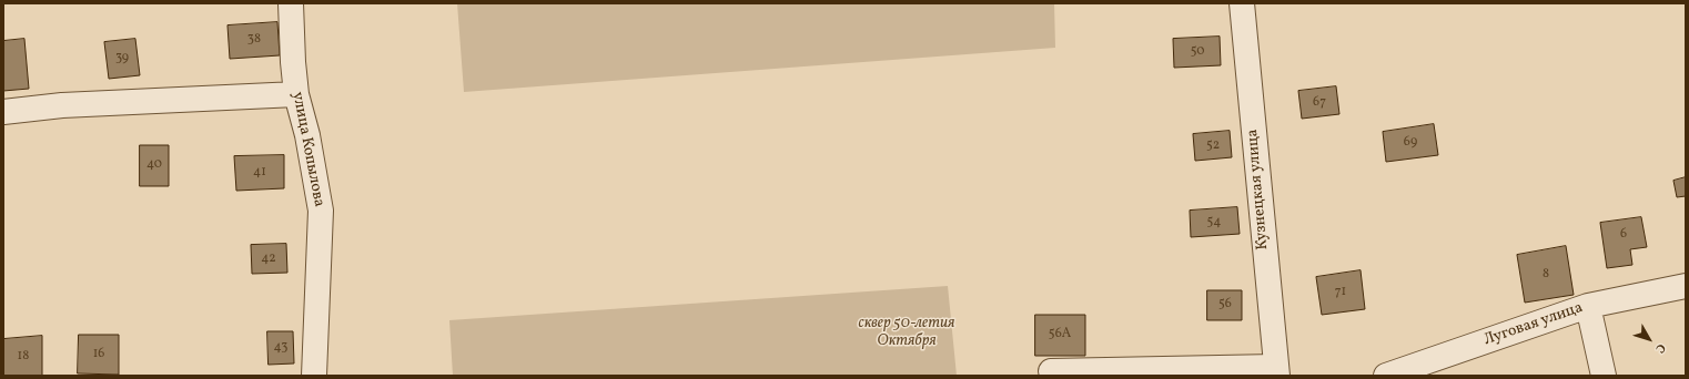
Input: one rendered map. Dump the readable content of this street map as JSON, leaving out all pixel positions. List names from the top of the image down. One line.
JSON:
{"streets":{"street":["улица Копылова","Кузнецкая улица","Луговая улица"]},"parks":["сквер 50-летия Октября"],"house_numbers":["38","50","39","67","69","52","40","41","54","6","42","8","71","56","56А","43","16","18"],"north":"bottom right"}
